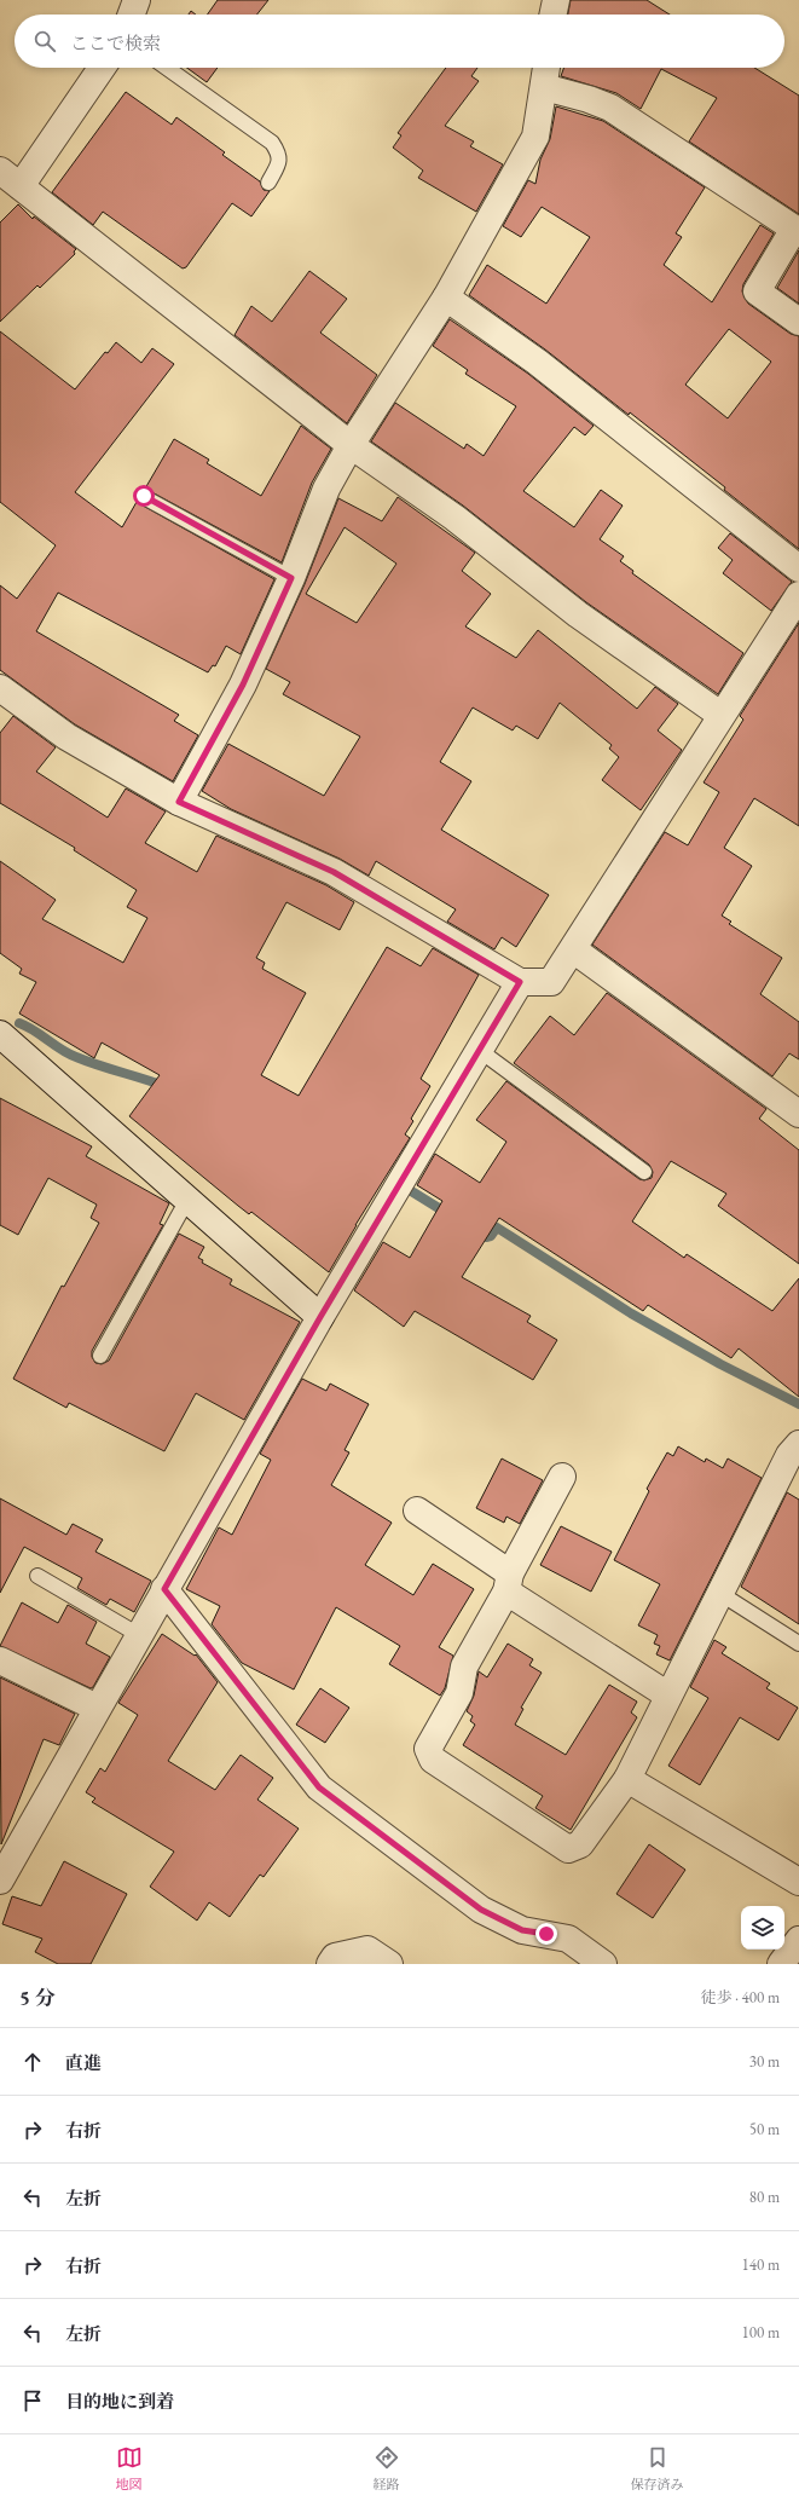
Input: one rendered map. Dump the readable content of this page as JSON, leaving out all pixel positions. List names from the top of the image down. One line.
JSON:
{"page":{"search":"ここで検索","heading":["5 分","徒歩 · 400 m"],"list":[["直進","30 m"],["右折","50 m"],["左折","80 m"],["右折","140 m"],["左折","100 m"],"目的地に到着"],"nav":["地図","経路","保存済み"]}}
